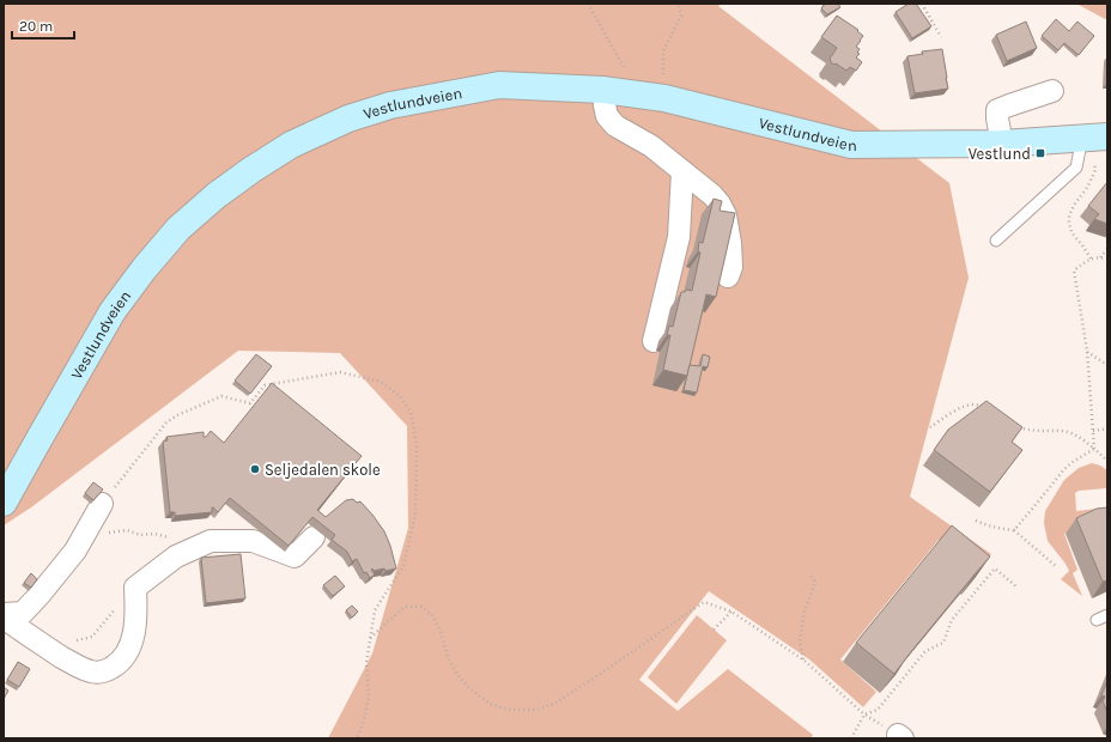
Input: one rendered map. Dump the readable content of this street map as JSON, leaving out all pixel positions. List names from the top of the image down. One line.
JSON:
{"streets":{"main road":["Vestlundveien"]},"places":{"transit":["Vestlund"],"other":["Seljedalen skole"]},"scale_bar":"20 m"}
